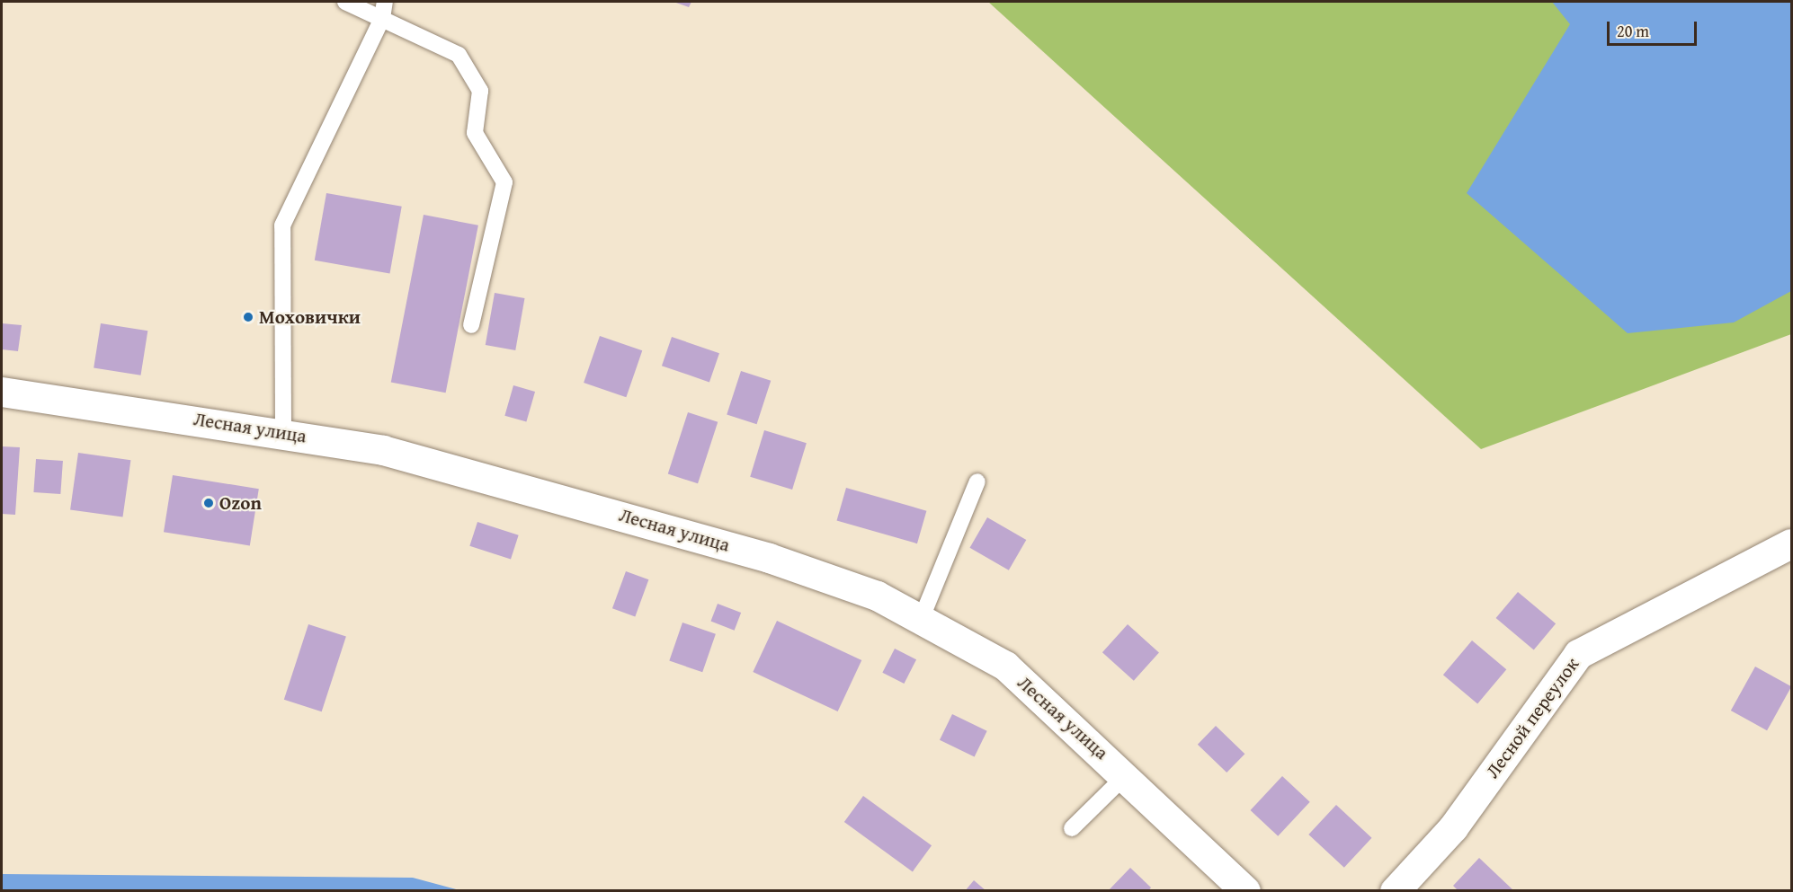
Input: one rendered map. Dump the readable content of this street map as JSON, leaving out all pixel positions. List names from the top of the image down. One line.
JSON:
{"streets":{"street":["Лесная улица","Лесной переулок"]},"places":["Моховички","Ozon"],"scale_bar":"20 m"}
